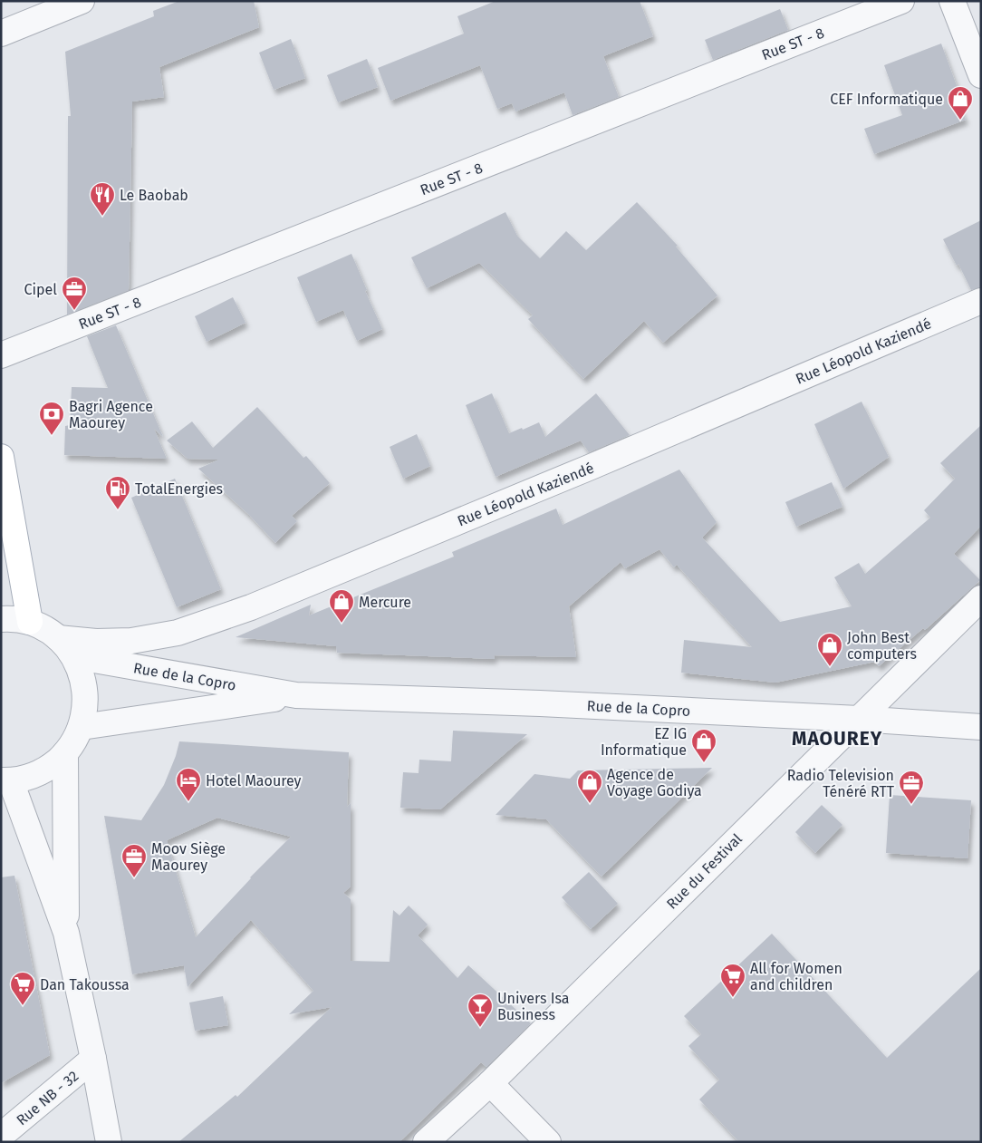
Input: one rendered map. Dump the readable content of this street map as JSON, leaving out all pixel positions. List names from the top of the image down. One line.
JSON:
{"streets":{"street":["Rue ST - 8","Rue Léopold Kaziendé","Rue de la Copro","Rue du Festival","Rue NB - 32"]},"crossings":[["Rue Léopold Kaziendé","Rue de la Copro"],["Rue de la Copro","Rue du Festival"]],"districts":["MAOUREY"],"places":{"shop":["CEF Informatique","Mercure","John Best computers","EZ IG Informatique","Agence de Voyage Godiya"],"restaurant":["Le Baobab"],"office":["Cipel","Radio Television Ténéré RTT","Moov Siège Maourey"],"bank":["Bagri Agence Maourey"],"fuel station":["TotalEnergies"],"hotel":["Hotel Maourey"],"supermarket":["All for Women and children","Dan Takoussa"],"bar":["Univers Isa Business"]}}
